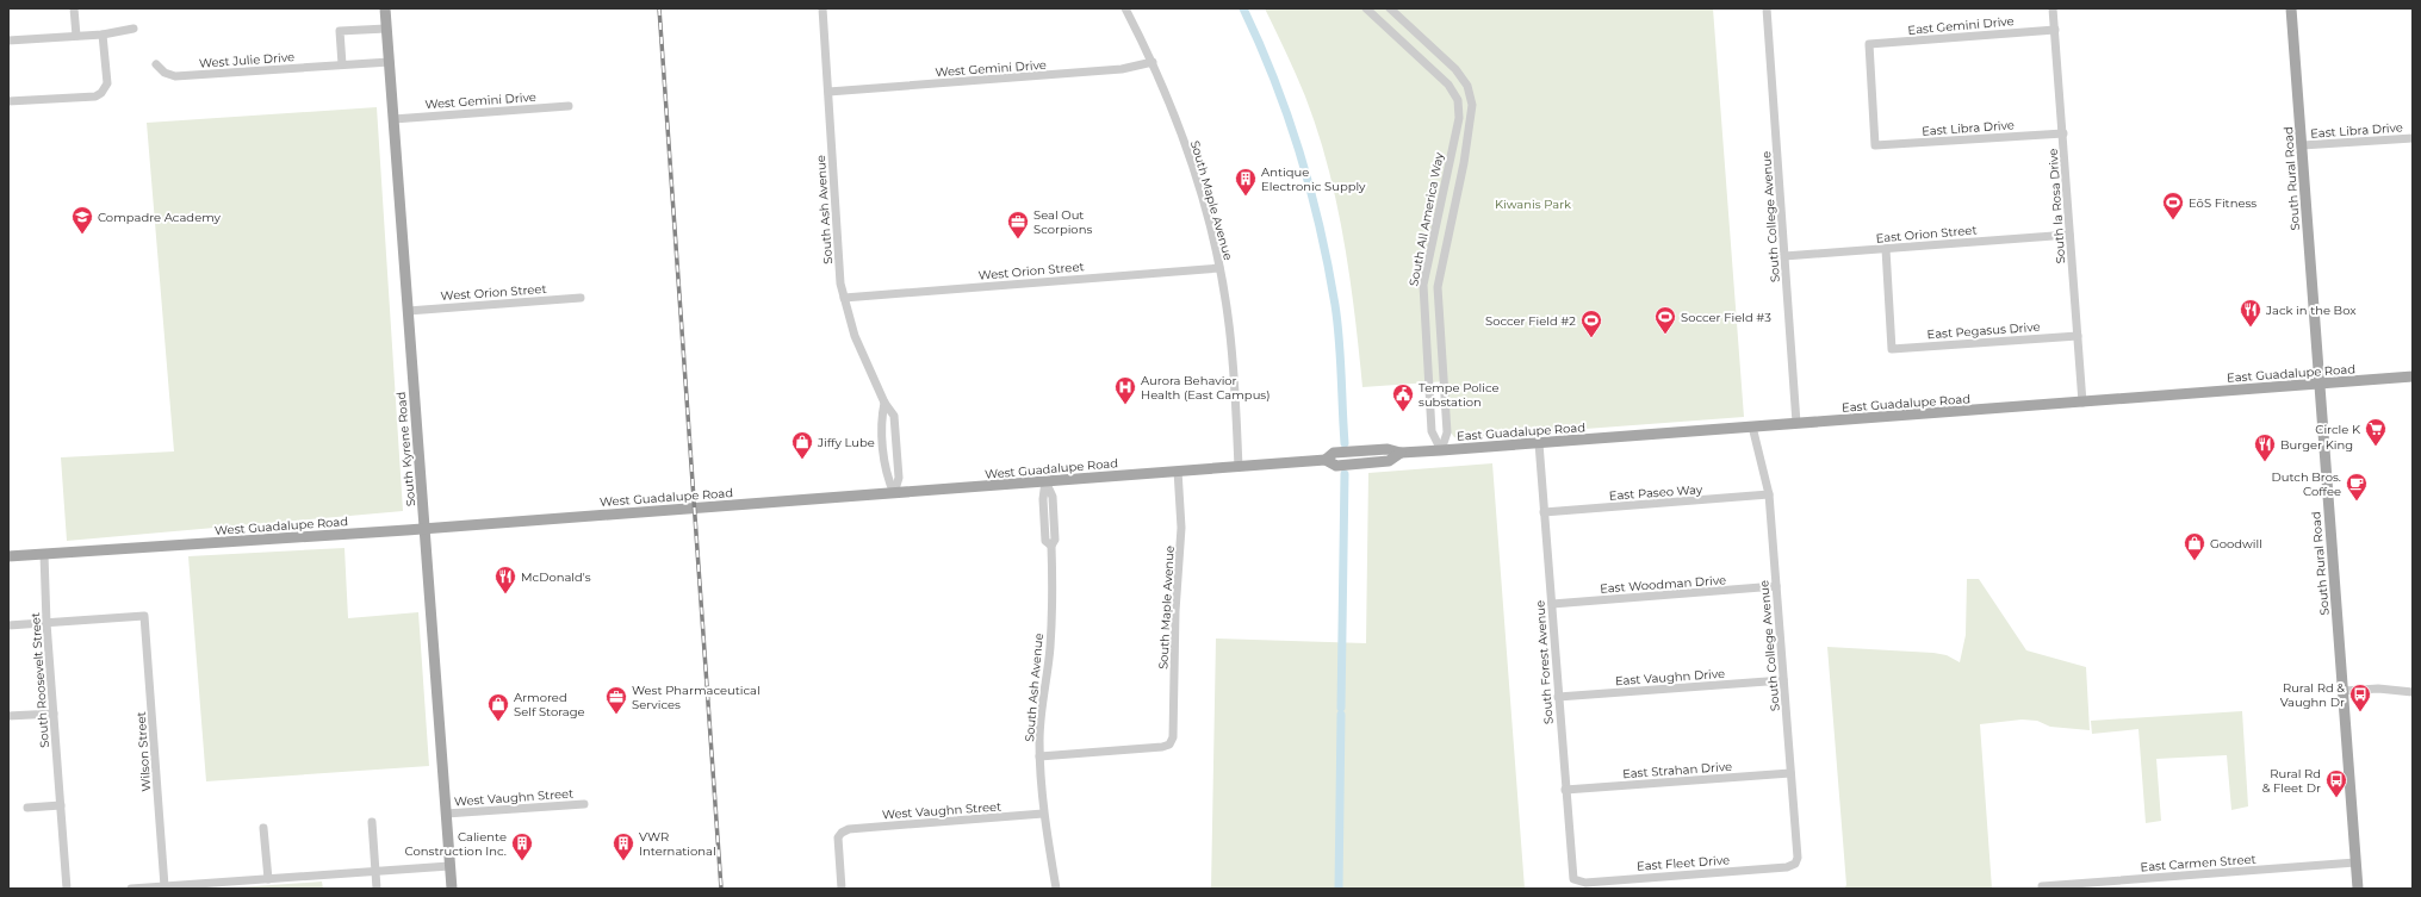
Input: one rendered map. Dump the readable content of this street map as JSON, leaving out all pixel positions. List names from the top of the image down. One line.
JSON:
{"streets":{"main road":["South Rural Road","East Guadalupe Road","South Kyrene Road","West Guadalupe Road"],"street":["East Gemini Drive","West Julie Drive","West Gemini Drive","East Libra Drive","South Maple Avenue","South la Rosa Drive","South Ash Avenue","South College Avenue","South All America Way","East Orion Street","West Orion Street","East Pegasus Drive","East Paseo Way","East Woodman Drive","South Forest Avenue","East Vaughn Drive","South Roosevelt Street","Wilson Street","East Strahan Drive","West Vaughn Street","East Fleet Drive","East Carmen Street"]},"crossings":[["East Gemini Drive","East Libra Drive"],["East Gemini Drive","South la Rosa Drive"],["West Julie Drive","South Kyrene Road"],["West Gemini Drive","South Maple Avenue"],["West Gemini Drive","South Ash Avenue"],["West Gemini Drive","South Kyrene Road"],["East Libra Drive","South Rural Road"],["East Libra Drive","South la Rosa Drive"],["South Rural Road","East Guadalupe Road"],["South Rural Road","East Carmen Street"],["South Maple Avenue","South Ash Avenue"],["South Maple Avenue","West Orion Street"],["South Maple Avenue","West Guadalupe Road"],["South la Rosa Drive","East Orion Street"],["South la Rosa Drive","East Pegasus Drive"],["South la Rosa Drive","East Guadalupe Road"],["South Ash Avenue","West Orion Street"],["South Ash Avenue","West Guadalupe Road"],["South Ash Avenue","West Vaughn Street"],["South College Avenue","East Orion Street"],["South College Avenue","East Guadalupe Road"],["South College Avenue","East Paseo Way"],["South College Avenue","East Woodman Drive"],["South College Avenue","East Vaughn Drive"],["South College Avenue","East Strahan Drive"],["South College Avenue","East Fleet Drive"],["South All America Way","East Guadalupe Road"],["East Orion Street","East Pegasus Drive"],["West Orion Street","South Kyrene Road"],["East Guadalupe Road","West Guadalupe Road"],["East Guadalupe Road","South Forest Avenue"],["South Kyrene Road","West Guadalupe Road"],["South Kyrene Road","West Vaughn Street"],["West Guadalupe Road","South Roosevelt Street"],["East Paseo Way","South Forest Avenue"],["East Woodman Drive","South Forest Avenue"],["South Forest Avenue","East Vaughn Drive"],["South Forest Avenue","East Strahan Drive"],["South Forest Avenue","East Fleet Drive"],["South Roosevelt Street","Wilson Street"]],"parks":["Kiwanis Park"],"places":{"building":["Antique Electronic Supply","Caliente Construction Inc.","VWR International"],"sports":["EōS Fitness","Soccer Field #3","Soccer Field #2"],"school or university":["Compadre Academy"],"office":["Seal Out Scorpions","West Pharmaceutical Services"],"restaurant":["Jack in the Box","Burger King","McDonald's"],"hospital":["Aurora Behavior Health (East Campus)"],"public building":["Tempe Police substation"],"supermarket":["Circle K"],"shop":["Jiffy Lube","Goodwill","Armored Self Storage"],"cafe":["Dutch Bros. Coffee"],"bus stop":["Rural Rd & Vaughn Dr","Rural Rd & Fleet Dr"]}}
